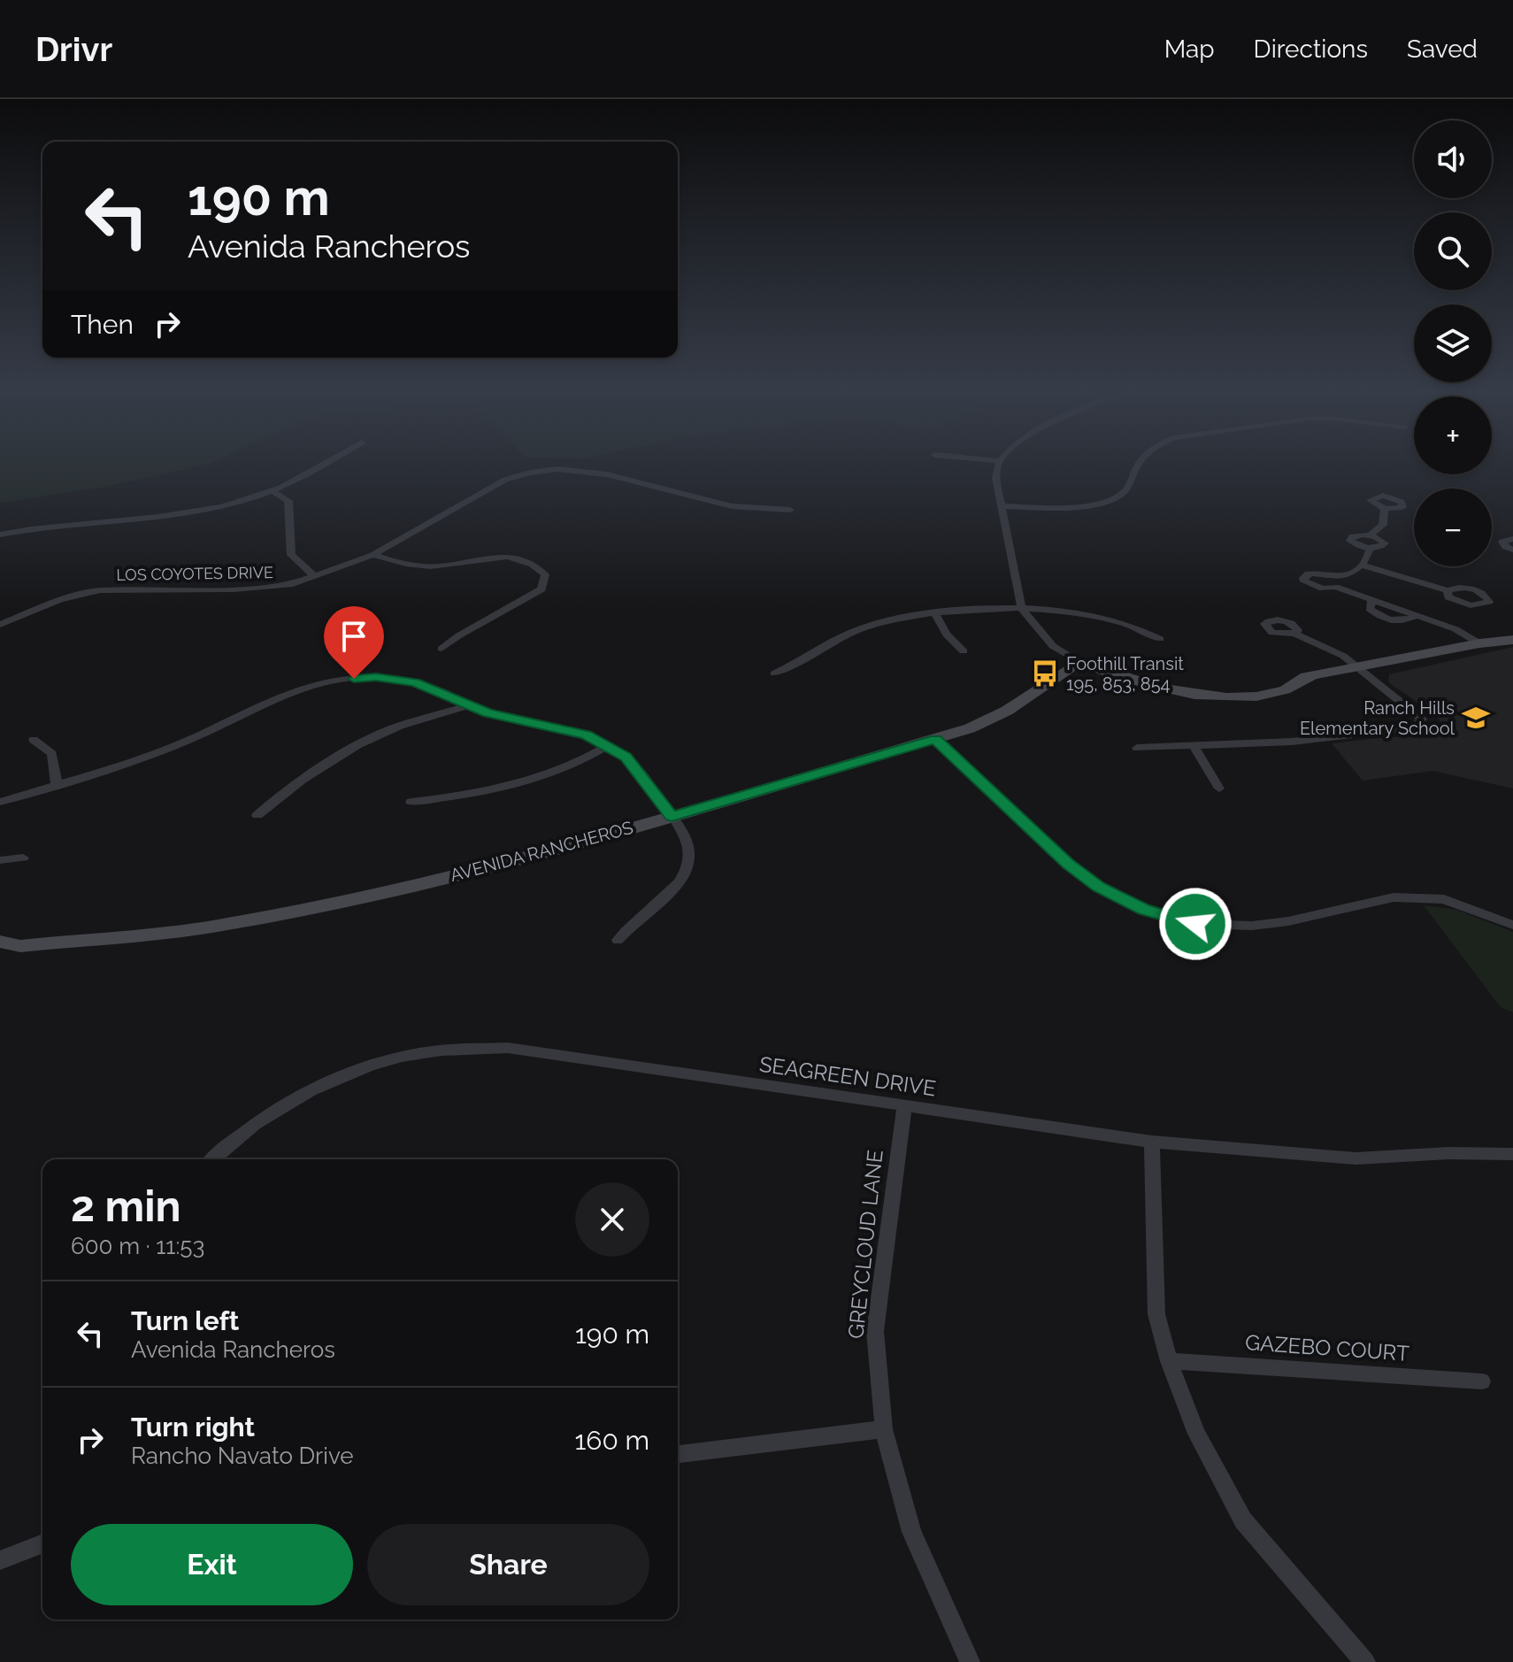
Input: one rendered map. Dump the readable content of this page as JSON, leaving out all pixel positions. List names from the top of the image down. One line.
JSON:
{"streets":{"main road":["AVENIDA RANCHEROS"],"street":["LOS COYOTES DRIVE","SEAGREEN DRIVE","GREYCLOUD LANE","GAZEBO COURT"]},"crossings":[["SEAGREEN DRIVE","GREYCLOUD LANE"]],"places":{"bus stop":["Foothill Transit 195, 853, 854"],"school or university":["Ranch Hills Elementary School"]},"page":{"header":"Drivr","nav":["Map","Directions","Saved"],"map_buttons":["+","−"],"turn":["190 m","Avenida Rancheros"],"then":"Then","heading":["2 min","600 m · 11:53"],"list":[{"name":"Turn left","note":"Avenida Rancheros","value":"190 m"},{"name":"Turn right","note":"Rancho Navato Drive","value":"160 m"}],"buttons":["Exit","Share"]}}
